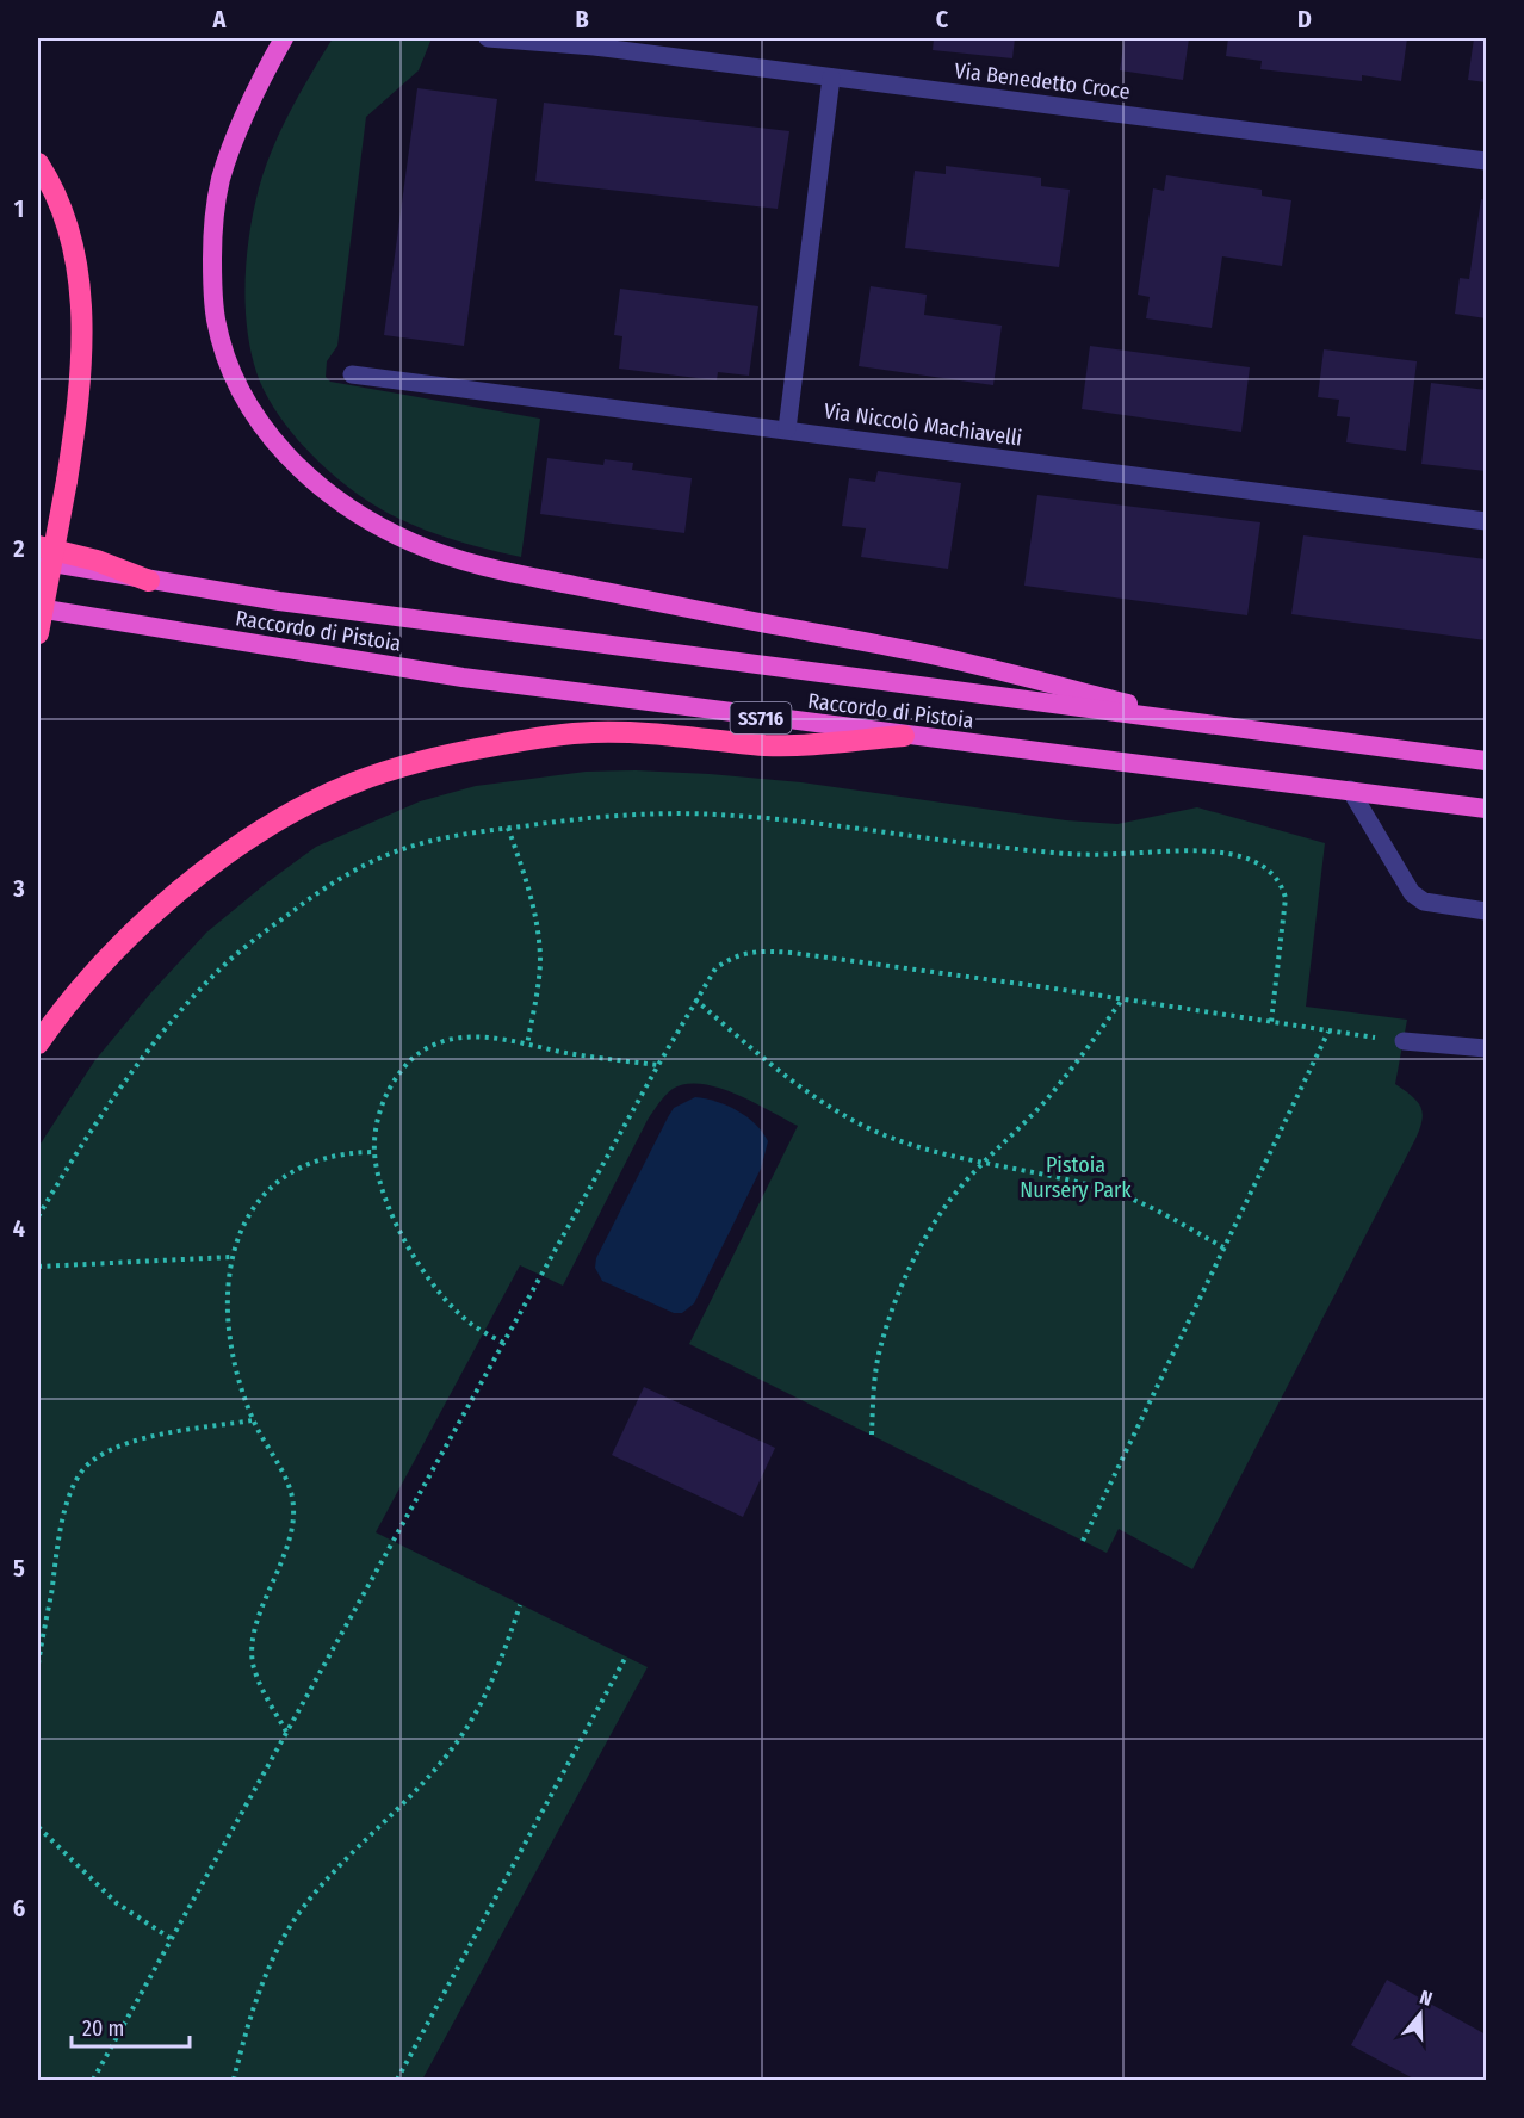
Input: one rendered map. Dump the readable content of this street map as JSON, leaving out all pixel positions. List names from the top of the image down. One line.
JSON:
{"streets":{"highway":["Raccordo di Pistoia","SS716"],"street":["Via Benedetto Croce","Via Niccolò Machiavelli"]},"parks":["Pistoia Nursery Park"],"scale_bar":"20 m","north":"top","grid":{"columns":["A","B","C","D"],"rows":["1","2","3","4","5","6"]}}
